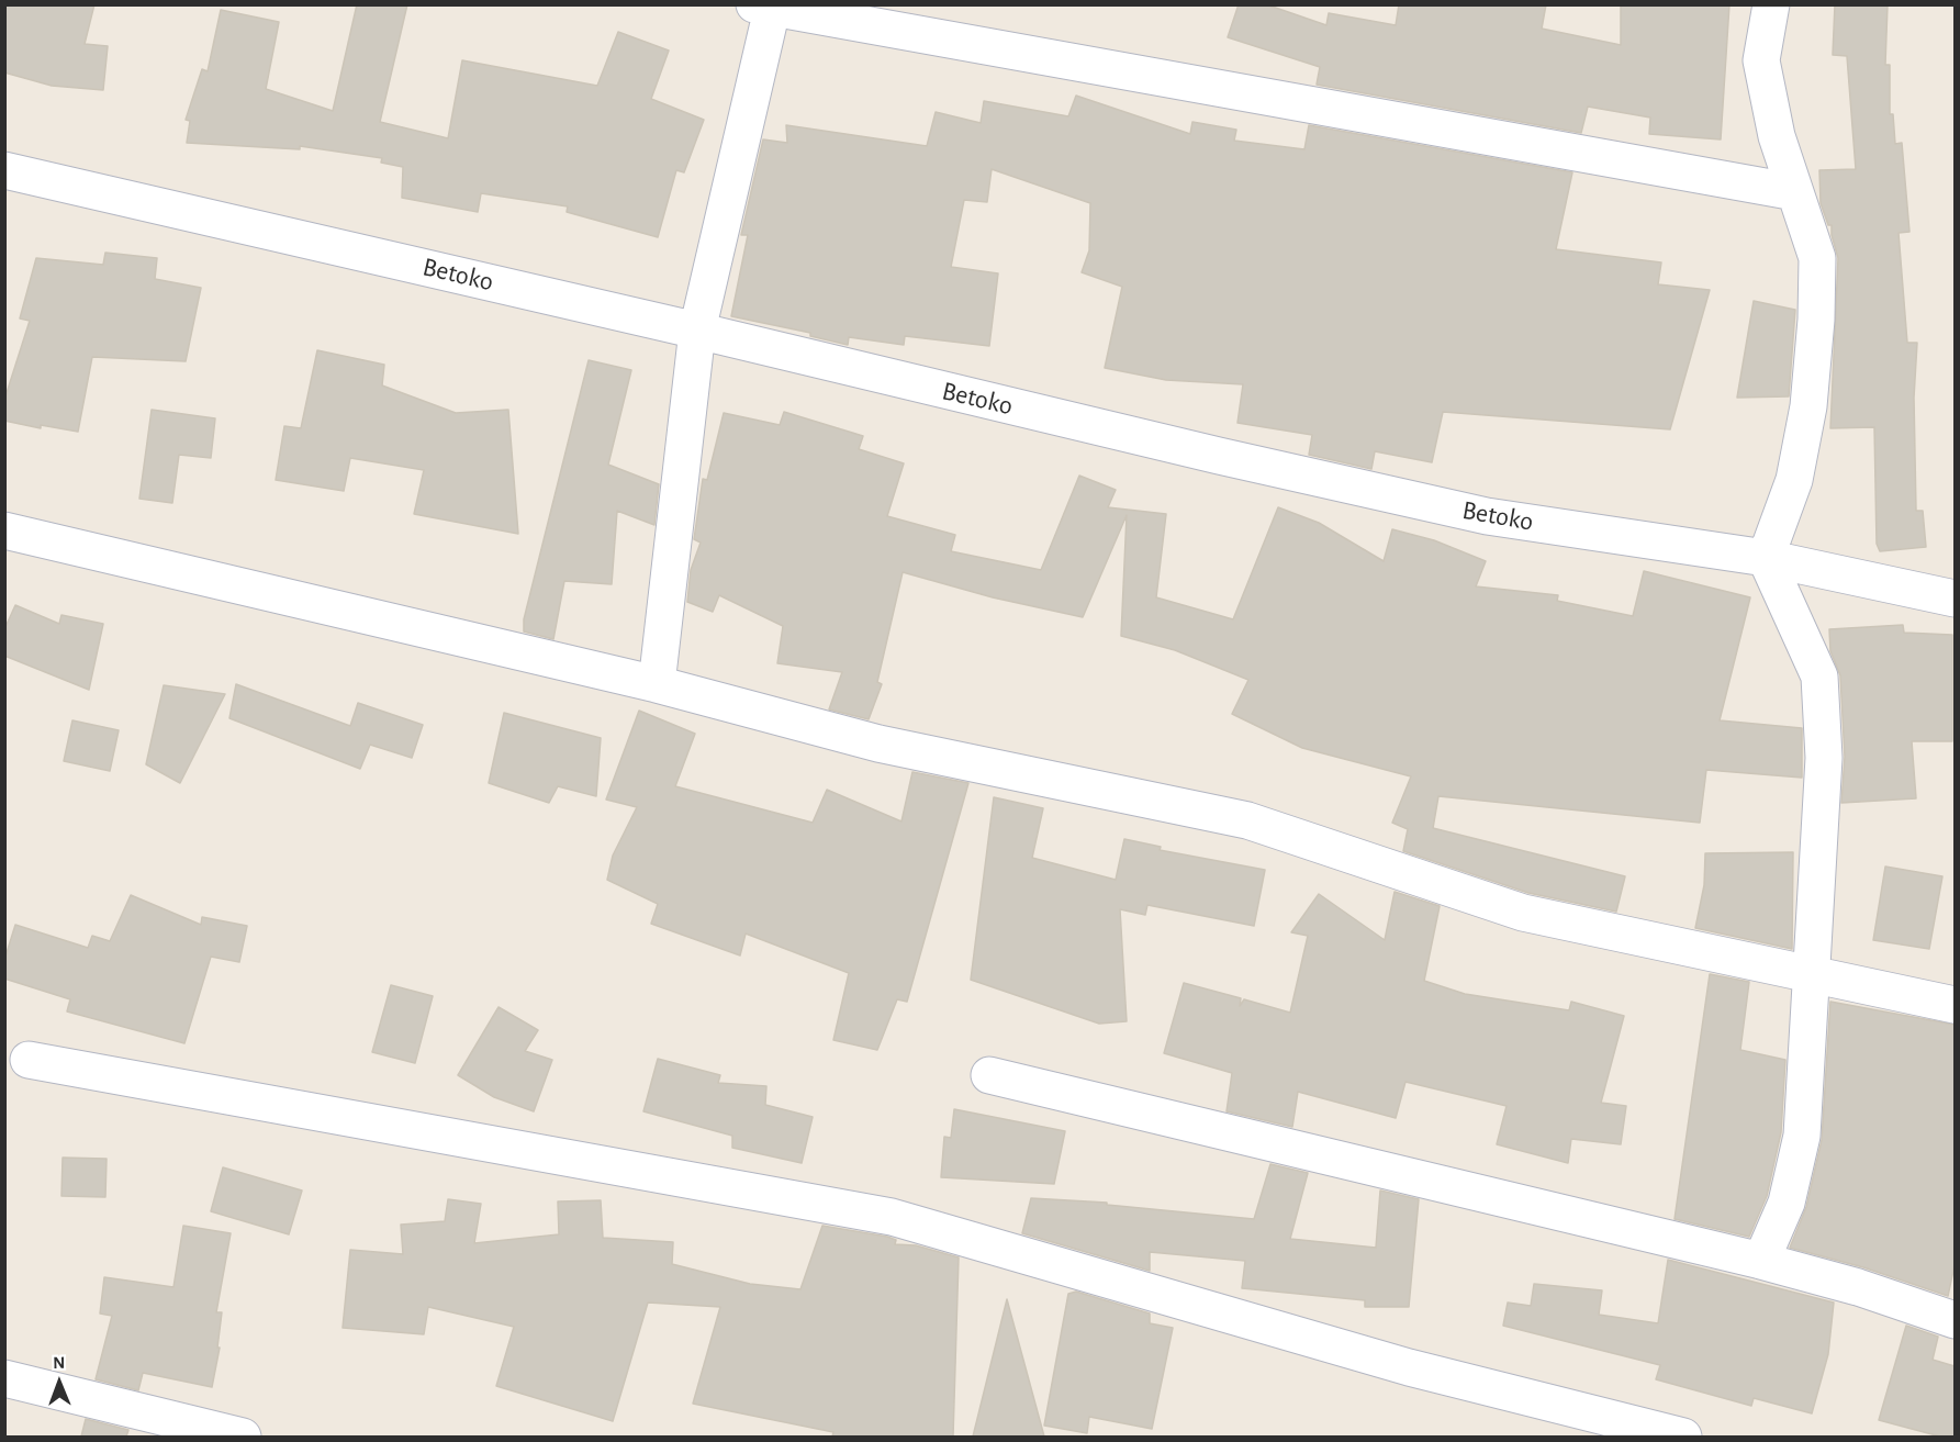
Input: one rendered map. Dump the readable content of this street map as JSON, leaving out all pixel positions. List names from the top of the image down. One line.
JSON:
{"streets":{"street":["Betoko"]},"north":"top"}
